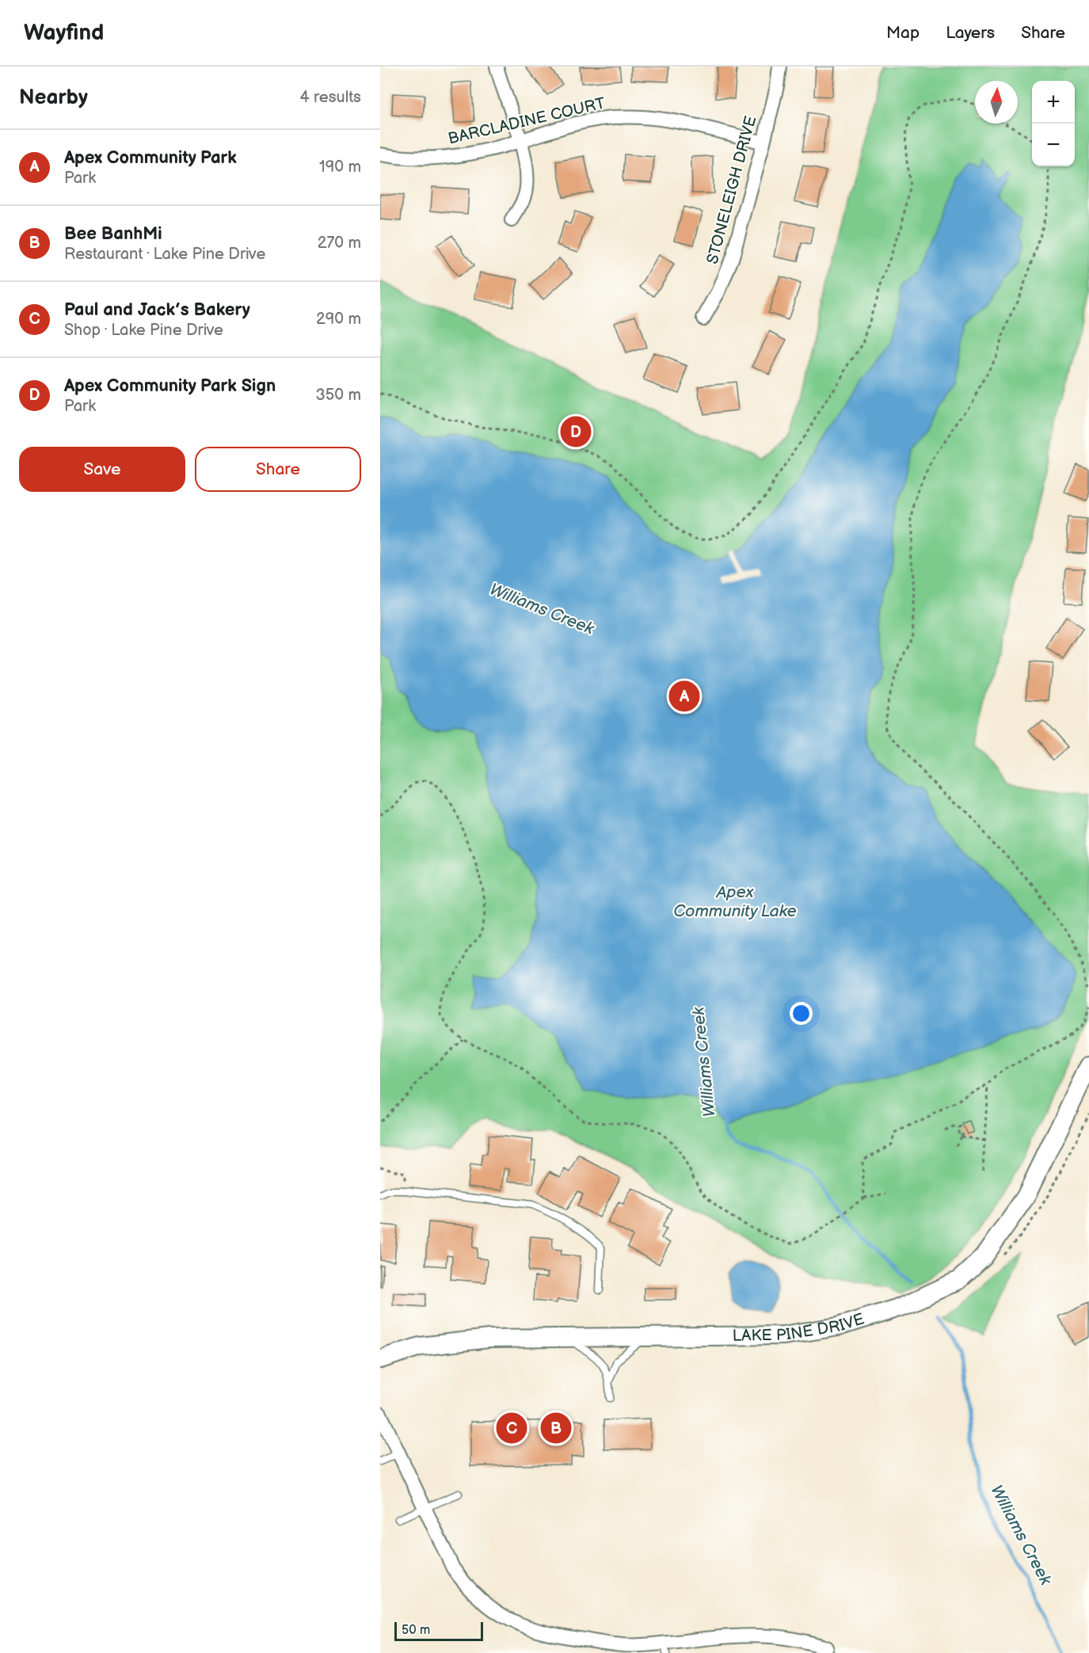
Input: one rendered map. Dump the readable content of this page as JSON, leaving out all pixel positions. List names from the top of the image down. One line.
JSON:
{"streets":{"main road":["LAKE PINE DRIVE"],"street":["BARCLADINE COURT","STONELEIGH DRIVE"]},"crossings":[["BARCLADINE COURT","STONELEIGH DRIVE"]],"water":["Williams Creek","Apex Community Lake"],"scale_bar":"50 m","north":"top","page":{"header":"Wayfind","nav":["Map","Layers","Share"],"heading":["Nearby","4 results"],"map_buttons":["+","−"],"list":[{"mark":"A","name":"Apex Community Park","note":"Park","value":"190 m"},{"mark":"B","name":"Bee BanhMi","note":"Restaurant · Lake Pine Drive","value":"270 m"},{"mark":"C","name":"Paul and Jack’s Bakery","note":"Shop · Lake Pine Drive","value":"290 m"},{"mark":"D","name":"Apex Community Park Sign","note":"Park","value":"350 m"}],"pins":["D","A","B","C"],"buttons":["Save","Share"],"scale":"50 m"}}
